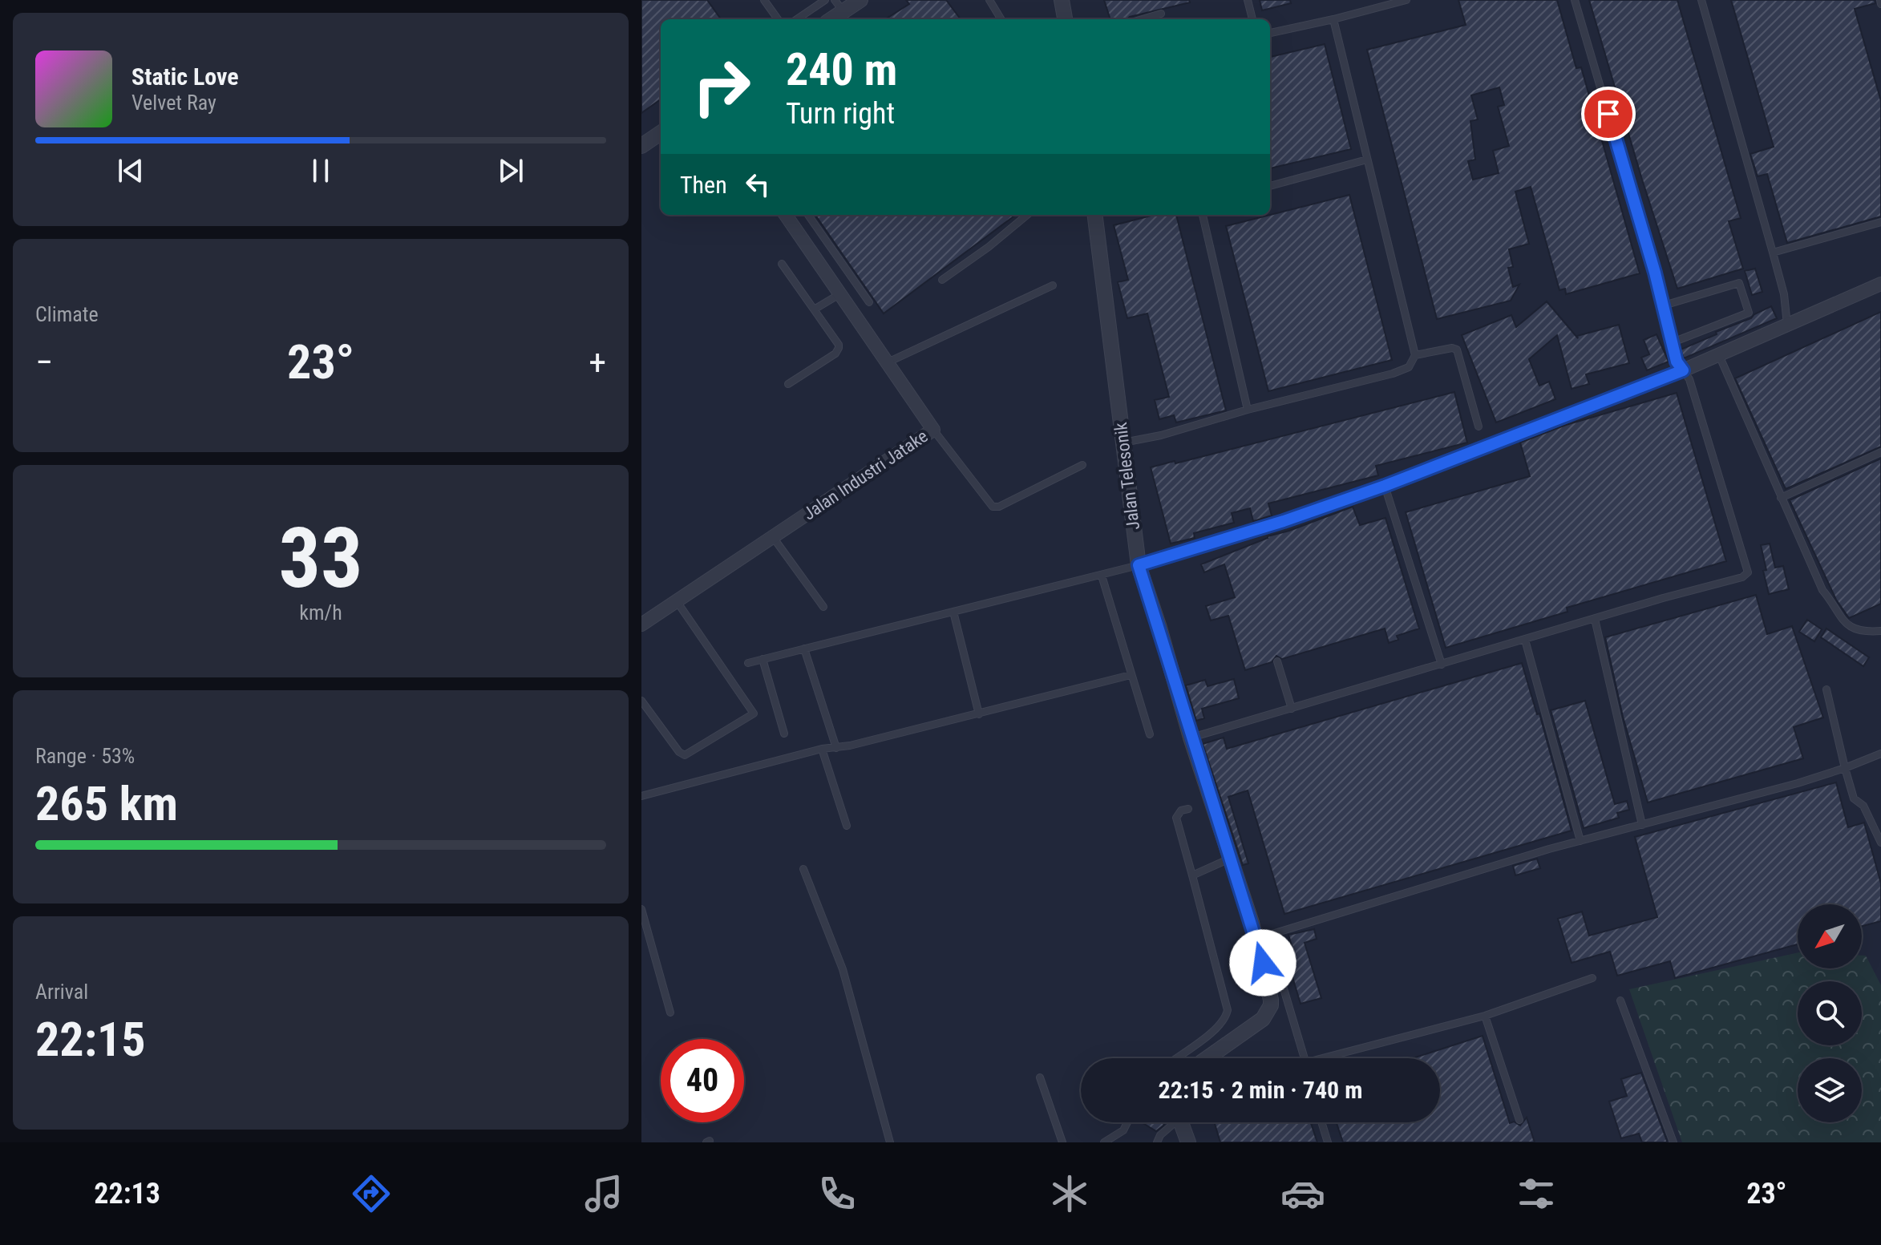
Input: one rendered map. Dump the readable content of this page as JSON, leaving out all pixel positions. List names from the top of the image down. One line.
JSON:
{"streets":{"street":["Jalan Industri Jatake","Jalan Telesonik"]},"north":"bottom left","page":{"turn":["240 m","Turn right"],"song":["Static Love","Velvet Ray"],"then":"Then","tile":["Climate",["33","km/h"],["Range · 53%","265 km"],["Arrival","22:15"]],"heat":["−","23°","+"],"limit":"40","trip":"22:15 · 2 min · 740 m","tabs":["22:13","23°"]}}
